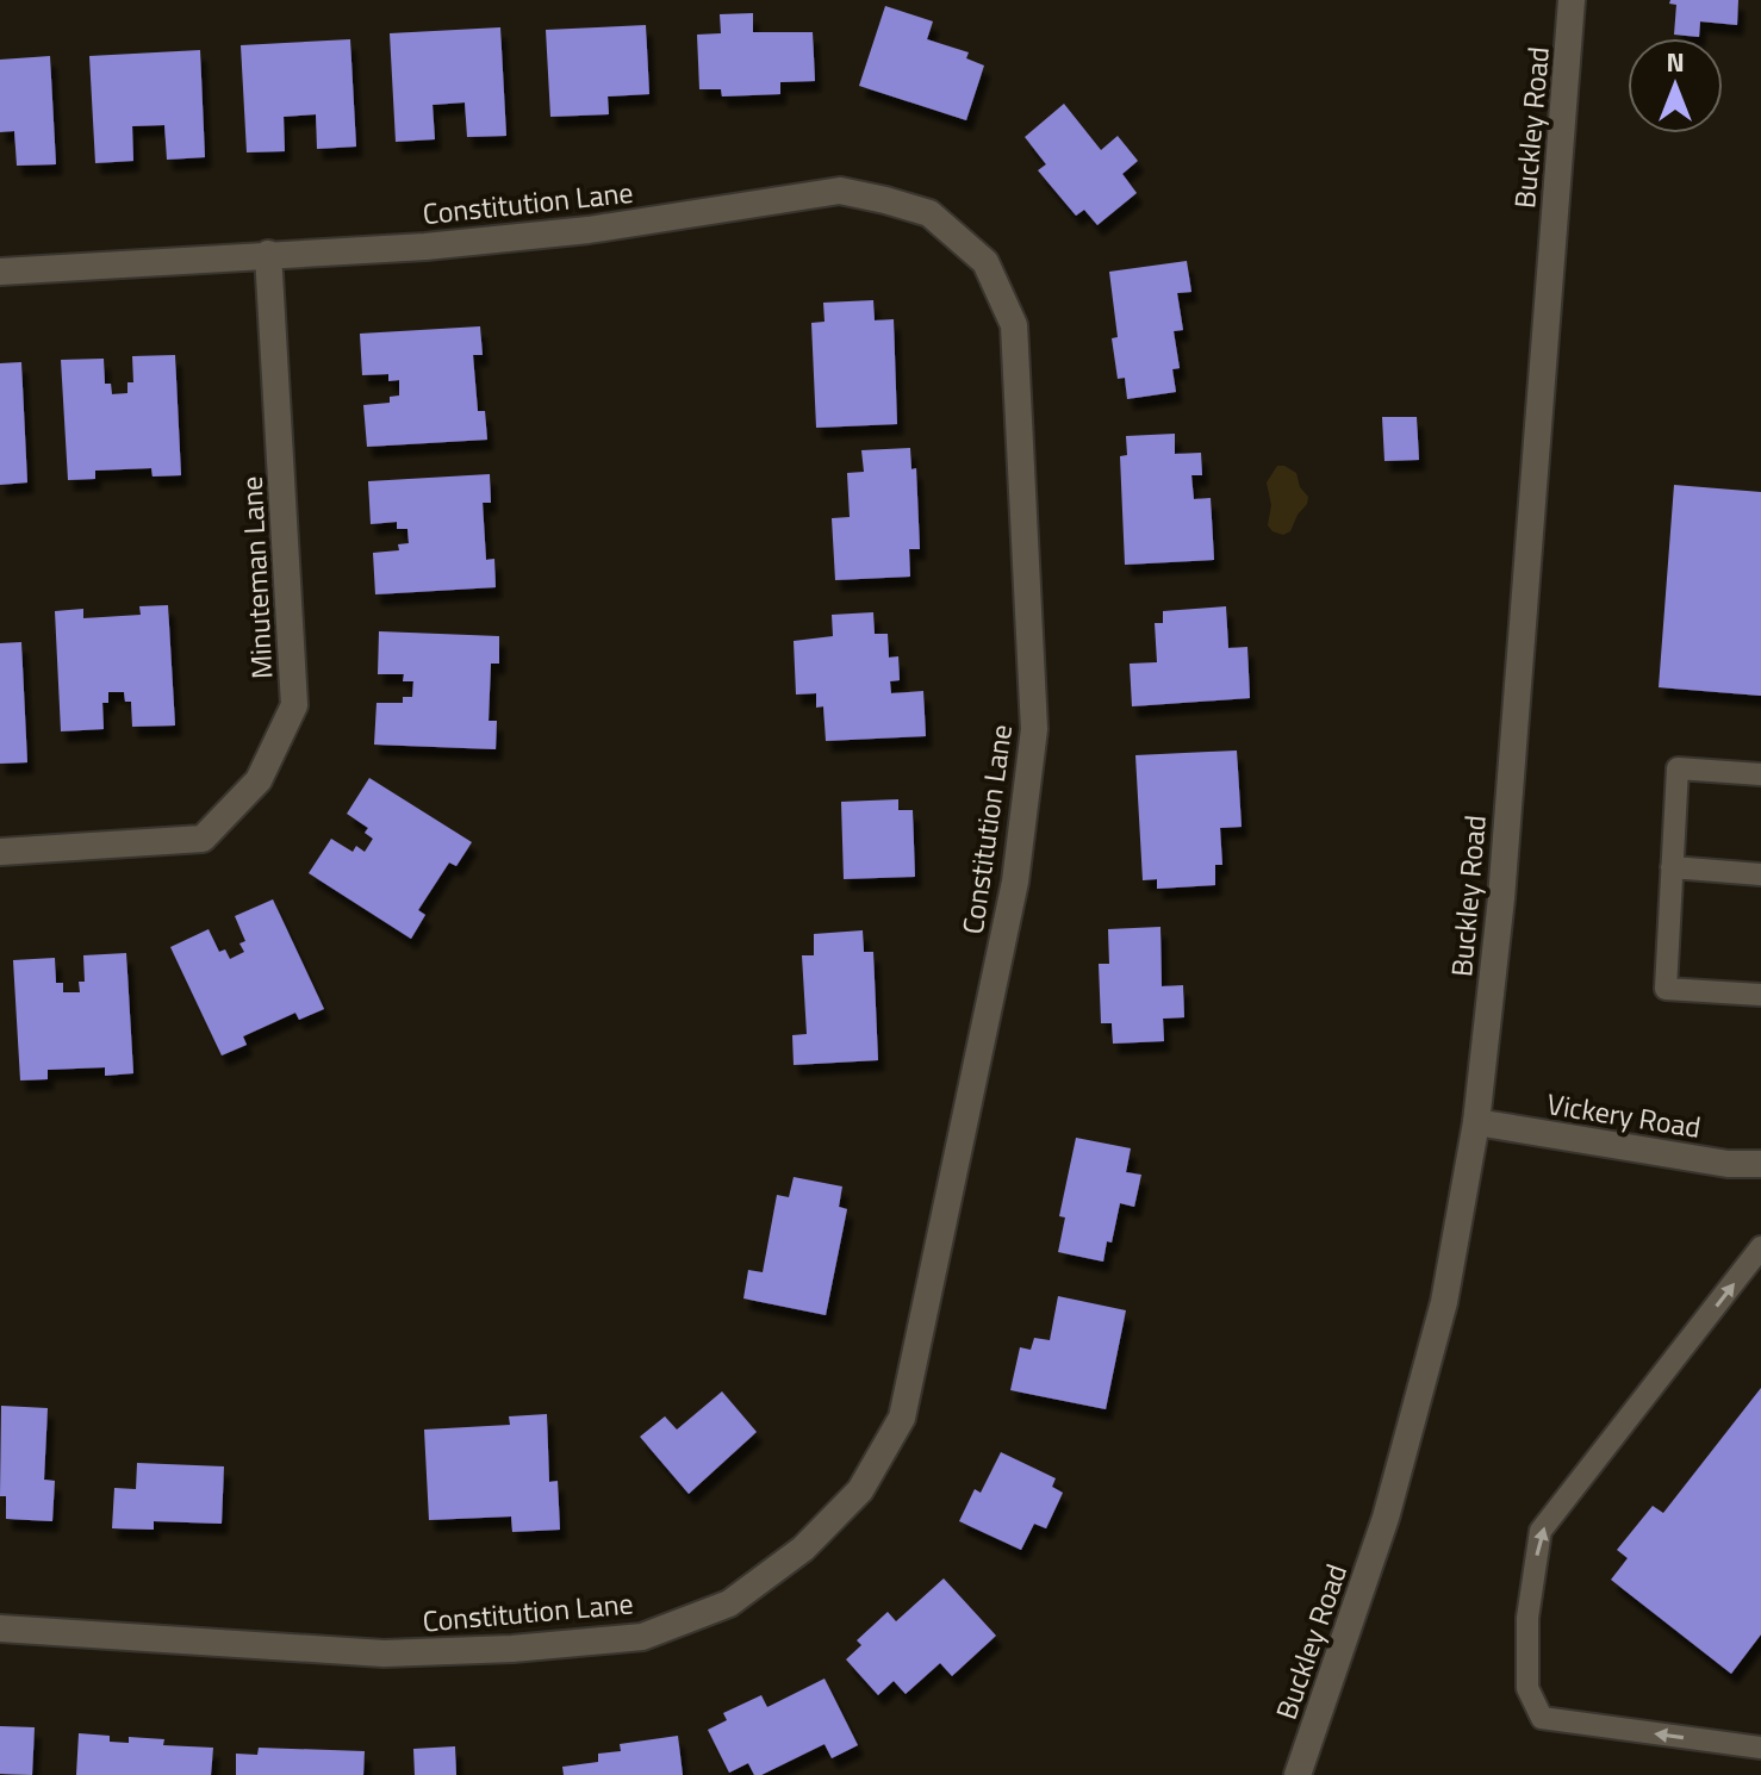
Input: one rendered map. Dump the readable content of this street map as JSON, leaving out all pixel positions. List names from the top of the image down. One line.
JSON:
{"streets":{"street":["Buckley Road","Constitution Lane","Minuteman Lane","Vickery Road"]},"crossings":[["Buckley Road","Vickery Road"],["Constitution Lane","Minuteman Lane"]],"north":"top"}
